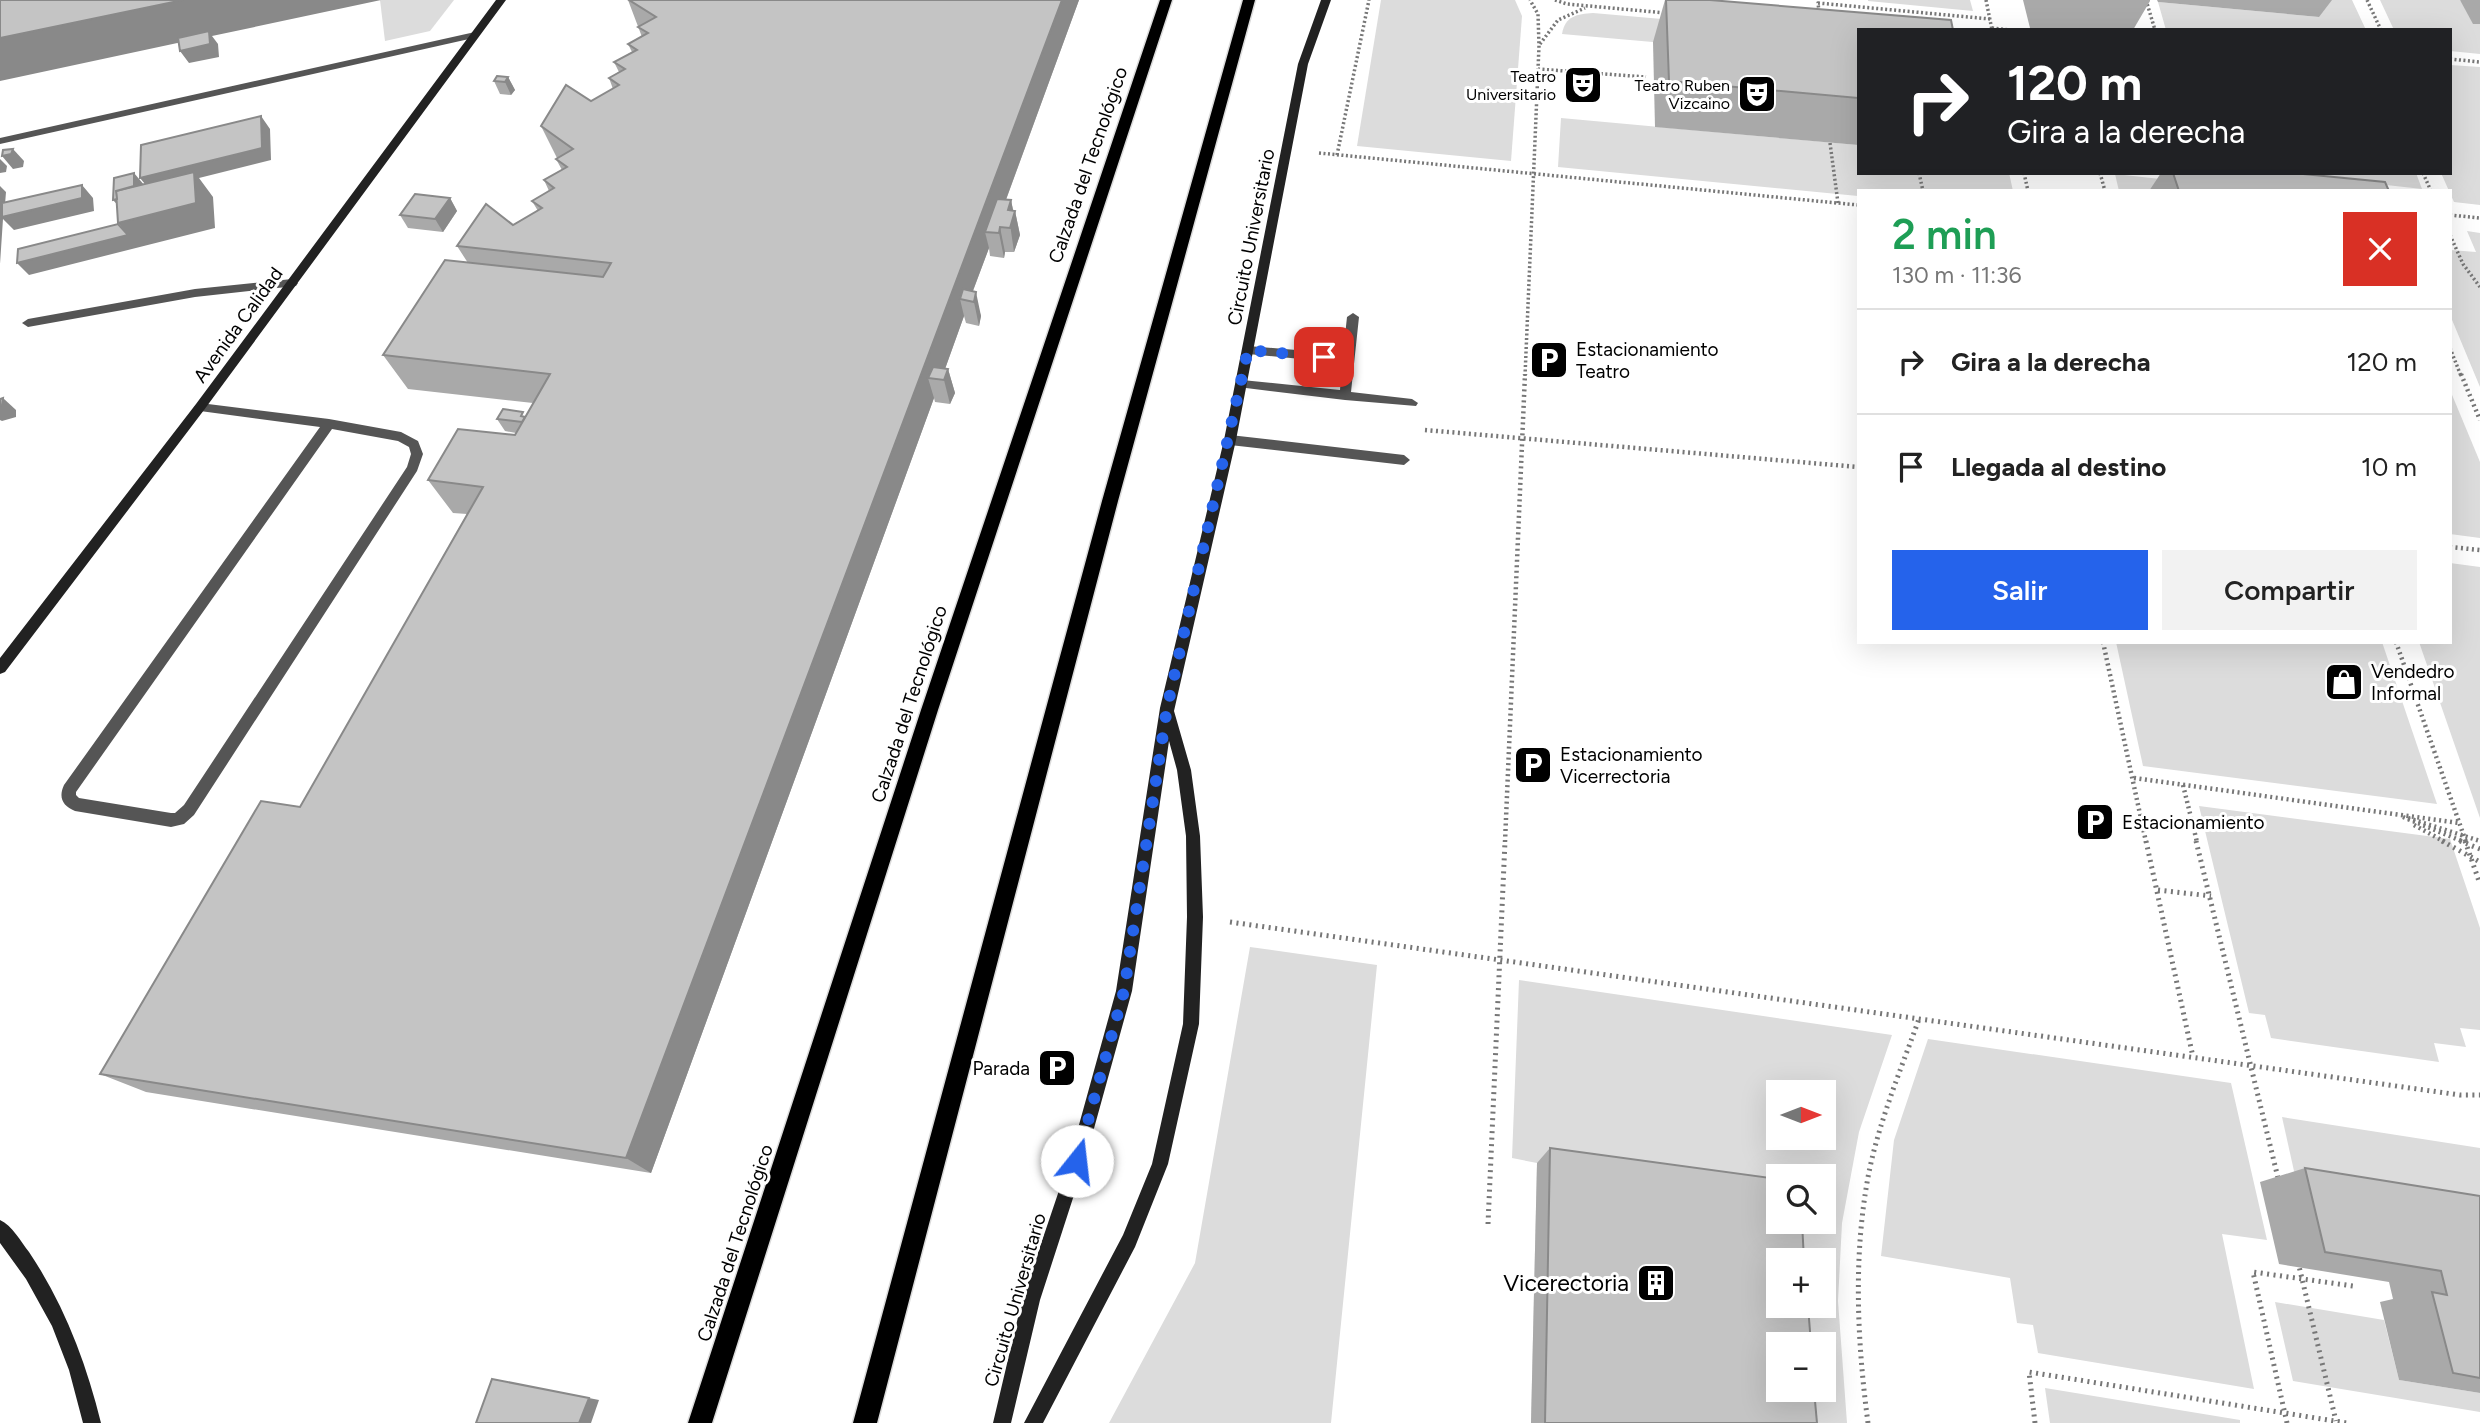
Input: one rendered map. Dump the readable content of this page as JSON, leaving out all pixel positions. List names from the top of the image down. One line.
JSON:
{"streets":{"main road":["Calzada del Tecnológico"],"street":["Circuito Universitario","Avenida Calidad"]},"places":{"theatre":["Teatro Universitario","Teatro Ruben Vizcaino"],"parking":["Estacionamiento Teatro","Estacionamiento Vicerrectoria","Estacionamiento","Parada"],"shop":["Vendedro Informal"],"building":["Vicerectoria"]},"north":"right","page":{"turn":["120 m","Gira a la derecha"],"heading":["2 min","130 m · 11:36"],"list":[{"name":"Gira a la derecha","value":"120 m"},{"name":"Llegada al destino","value":"10 m"}],"buttons":["Salir","Compartir"],"map_buttons":["+","−"]}}
